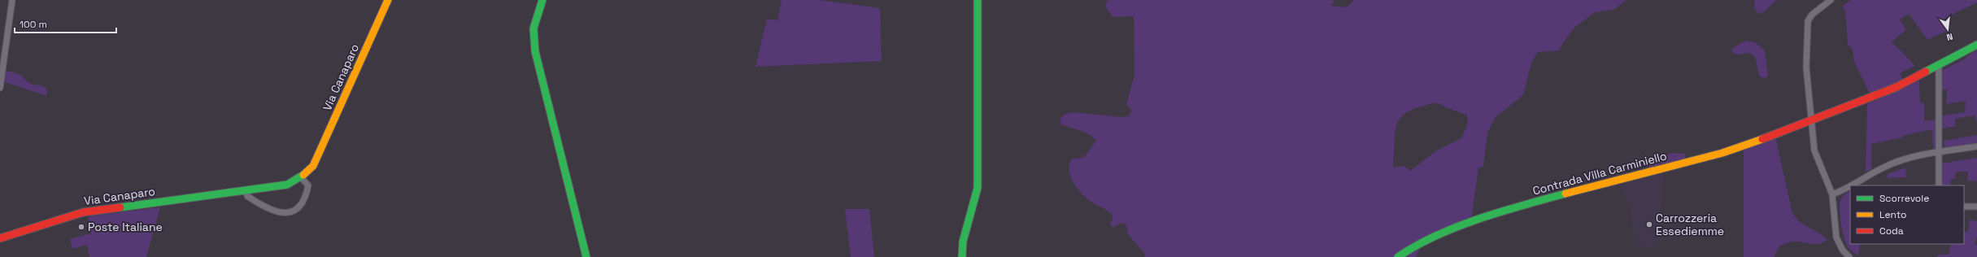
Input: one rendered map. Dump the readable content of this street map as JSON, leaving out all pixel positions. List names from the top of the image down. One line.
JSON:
{"streets":{"street":["Via Canaparo","Contrada Villa Carminiello"]},"places":["Carrozzeria Essediemme","Poste Italiane"],"legend":["Scorrevole","Lento","Coda"],"scale_bar":"100 m","north":"bottom"}
